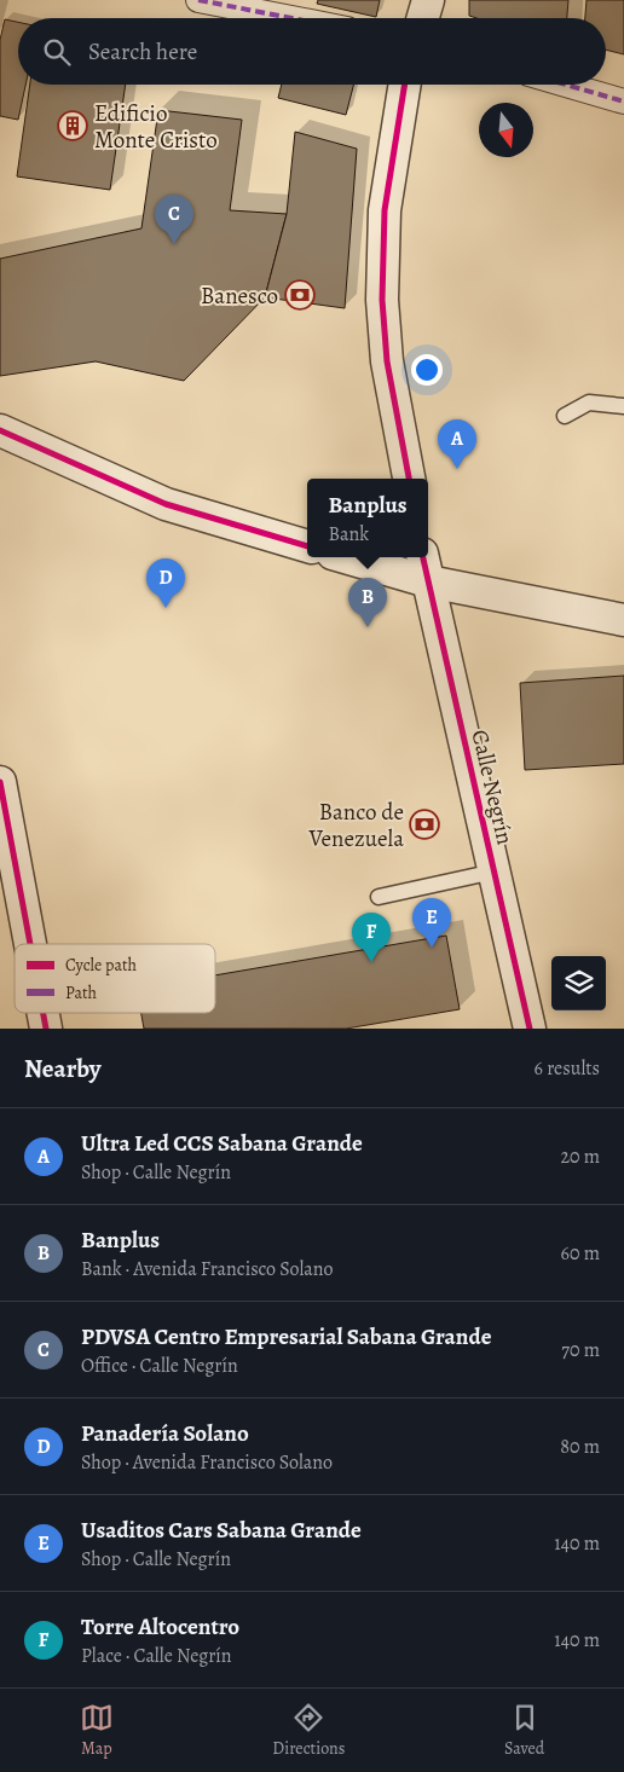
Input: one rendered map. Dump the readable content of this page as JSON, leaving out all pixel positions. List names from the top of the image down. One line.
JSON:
{"streets":{"street":["Calle Negrín"]},"places":{"building":["Edificio Monte Cristo"],"bank":["Banesco","Banco de Venezuela"]},"legend":["Cycle path","Path"],"north":"bottom","page":{"search":"Search here","pins":["C","A","D","B","E","F"],"popup":["Banplus","Bank"],"heading":["Nearby","6 results"],"list":[{"mark":"A","name":"Ultra Led CCS Sabana Grande","note":"Shop · Calle Negrín","value":"20 m"},{"mark":"B","name":"Banplus","note":"Bank · Avenida Francisco Solano","value":"60 m"},{"mark":"C","name":"PDVSA Centro Empresarial Sabana Grande","note":"Office · Calle Negrín","value":"70 m"},{"mark":"D","name":"Panadería Solano","note":"Shop · Avenida Francisco Solano","value":"80 m"},{"mark":"E","name":"Usaditos Cars Sabana Grande","note":"Shop · Calle Negrín","value":"140 m"},{"mark":"F","name":"Torre Altocentro","note":"Place · Calle Negrín","value":"140 m"}],"nav":["Map","Directions","Saved"]}}
